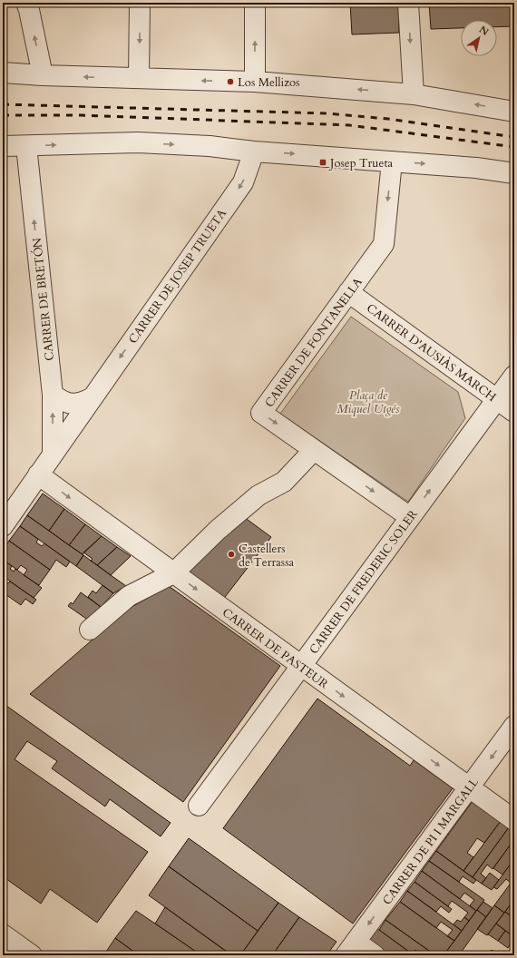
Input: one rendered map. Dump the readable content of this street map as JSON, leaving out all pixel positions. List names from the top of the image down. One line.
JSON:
{"streets":{"street":["CARRER DE JOSEP TRUETA","CARRER DE BRETÓN","CARRER DE FONTANELLA","CARRER D'AUSIÀS MARCH","CARRER DE FREDERIC SOLER","CARRER DE PASTEUR","CARRER DE PI I MARGALL"]},"crossings":[["CARRER DE JOSEP TRUETA","CARRER DE BRETÓN"],["CARRER DE JOSEP TRUETA","CARRER DE PASTEUR"],["CARRER DE FONTANELLA","CARRER D'AUSIÀS MARCH"],["CARRER DE FONTANELLA","CARRER DE FREDERIC SOLER"],["CARRER D'AUSIÀS MARCH","CARRER DE FREDERIC SOLER"],["CARRER DE FREDERIC SOLER","CARRER DE PASTEUR"],["CARRER DE PASTEUR","CARRER DE PI I MARGALL"]],"one_way":["CARRER DE JOSEP TRUETA","CARRER DE BRETÓN","CARRER DE PASTEUR","CARRER DE PI I MARGALL"],"parks":["Plaça de Miquel Utgés"],"places":{"other":["Los Mellizos","Castellers de Terrassa"],"transit":["Josep Trueta"]},"north":"top right"}
